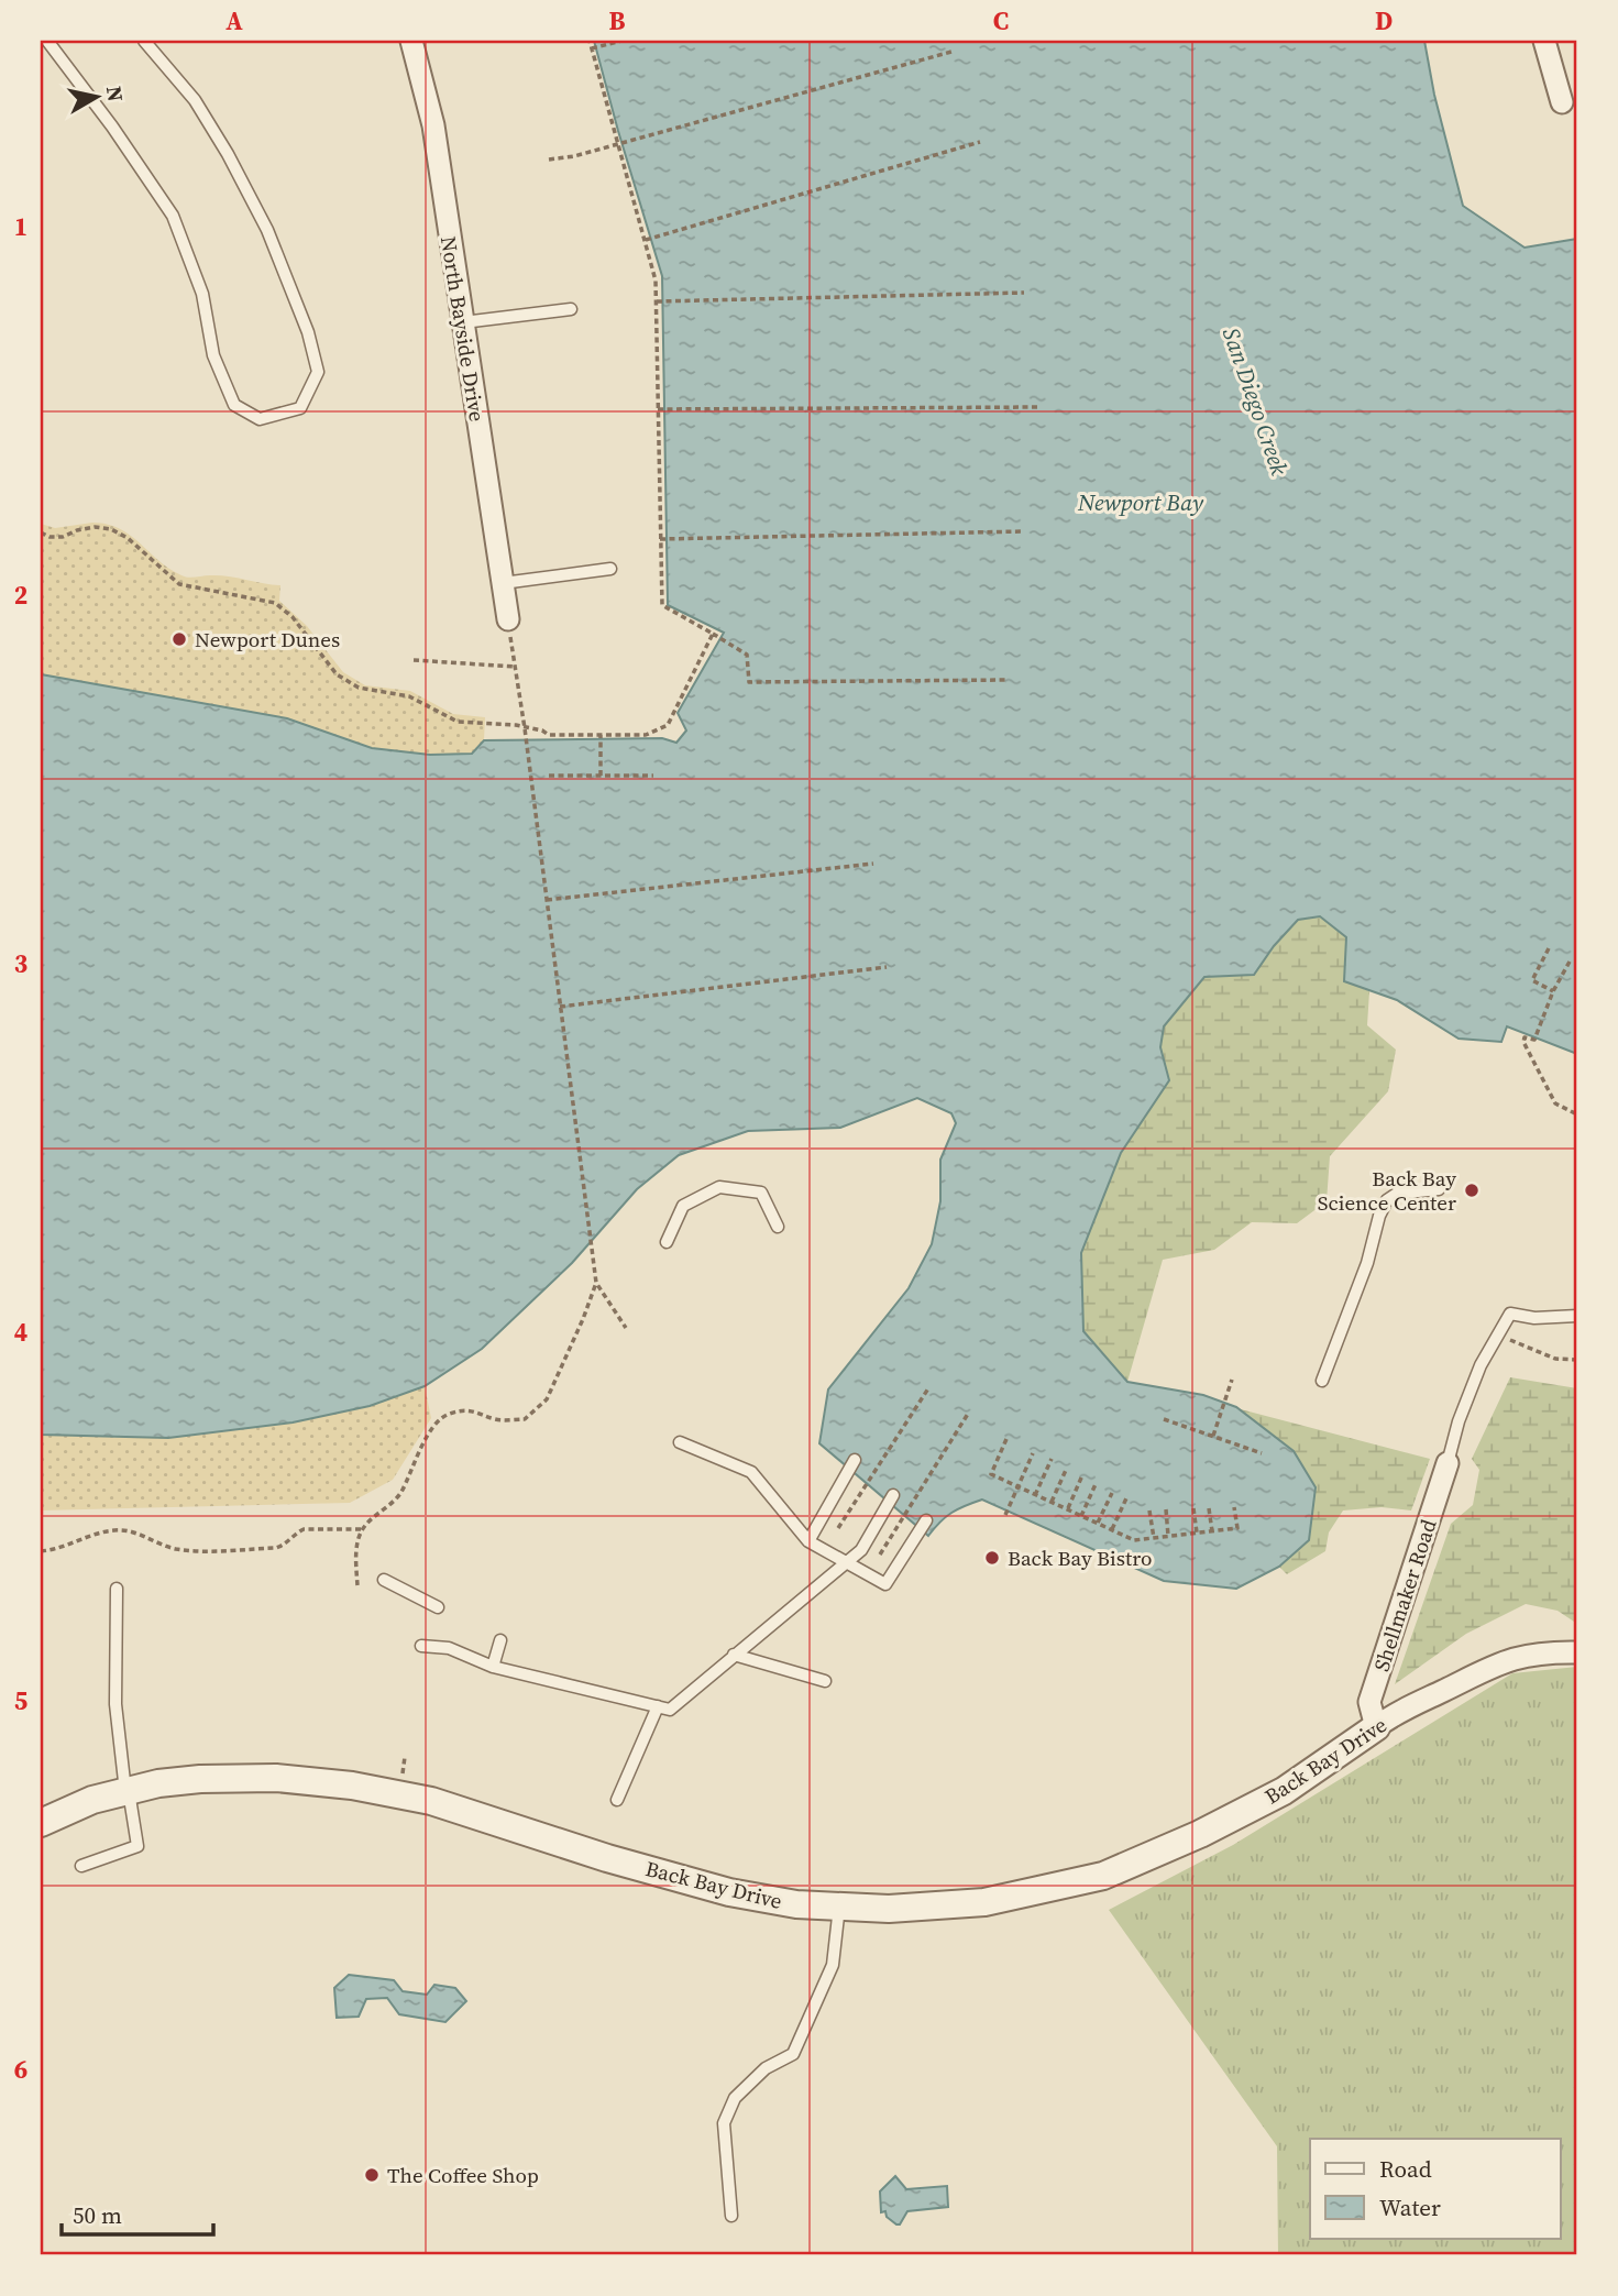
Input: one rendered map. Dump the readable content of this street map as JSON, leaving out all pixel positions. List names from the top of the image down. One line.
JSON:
{"streets":{"street":["North Bayside Drive","Shellmaker Road","Back Bay Drive"]},"crossings":[["Shellmaker Road","Back Bay Drive"]],"water":["San Diego Creek","Newport Bay"],"places":["Newport Dunes","Back Bay Science Center","Back Bay Bistro","The Coffee Shop"],"legend":["Road","Water"],"scale_bar":"50 m","north":"right","grid":{"columns":["A","B","C","D"],"rows":["1","2","3","4","5","6"]}}
